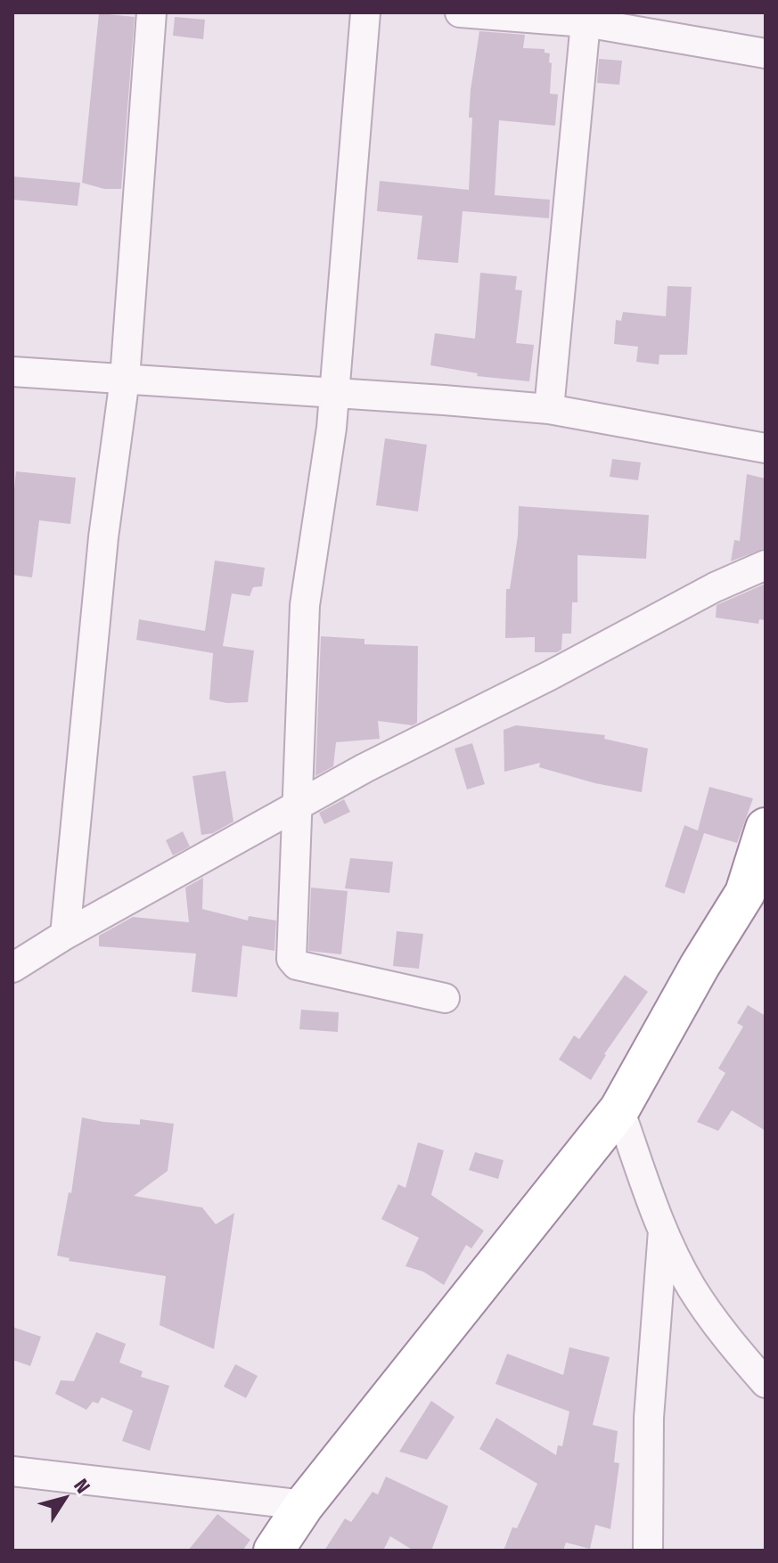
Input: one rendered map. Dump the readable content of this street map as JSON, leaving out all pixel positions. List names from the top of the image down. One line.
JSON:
{"north":"top right"}
